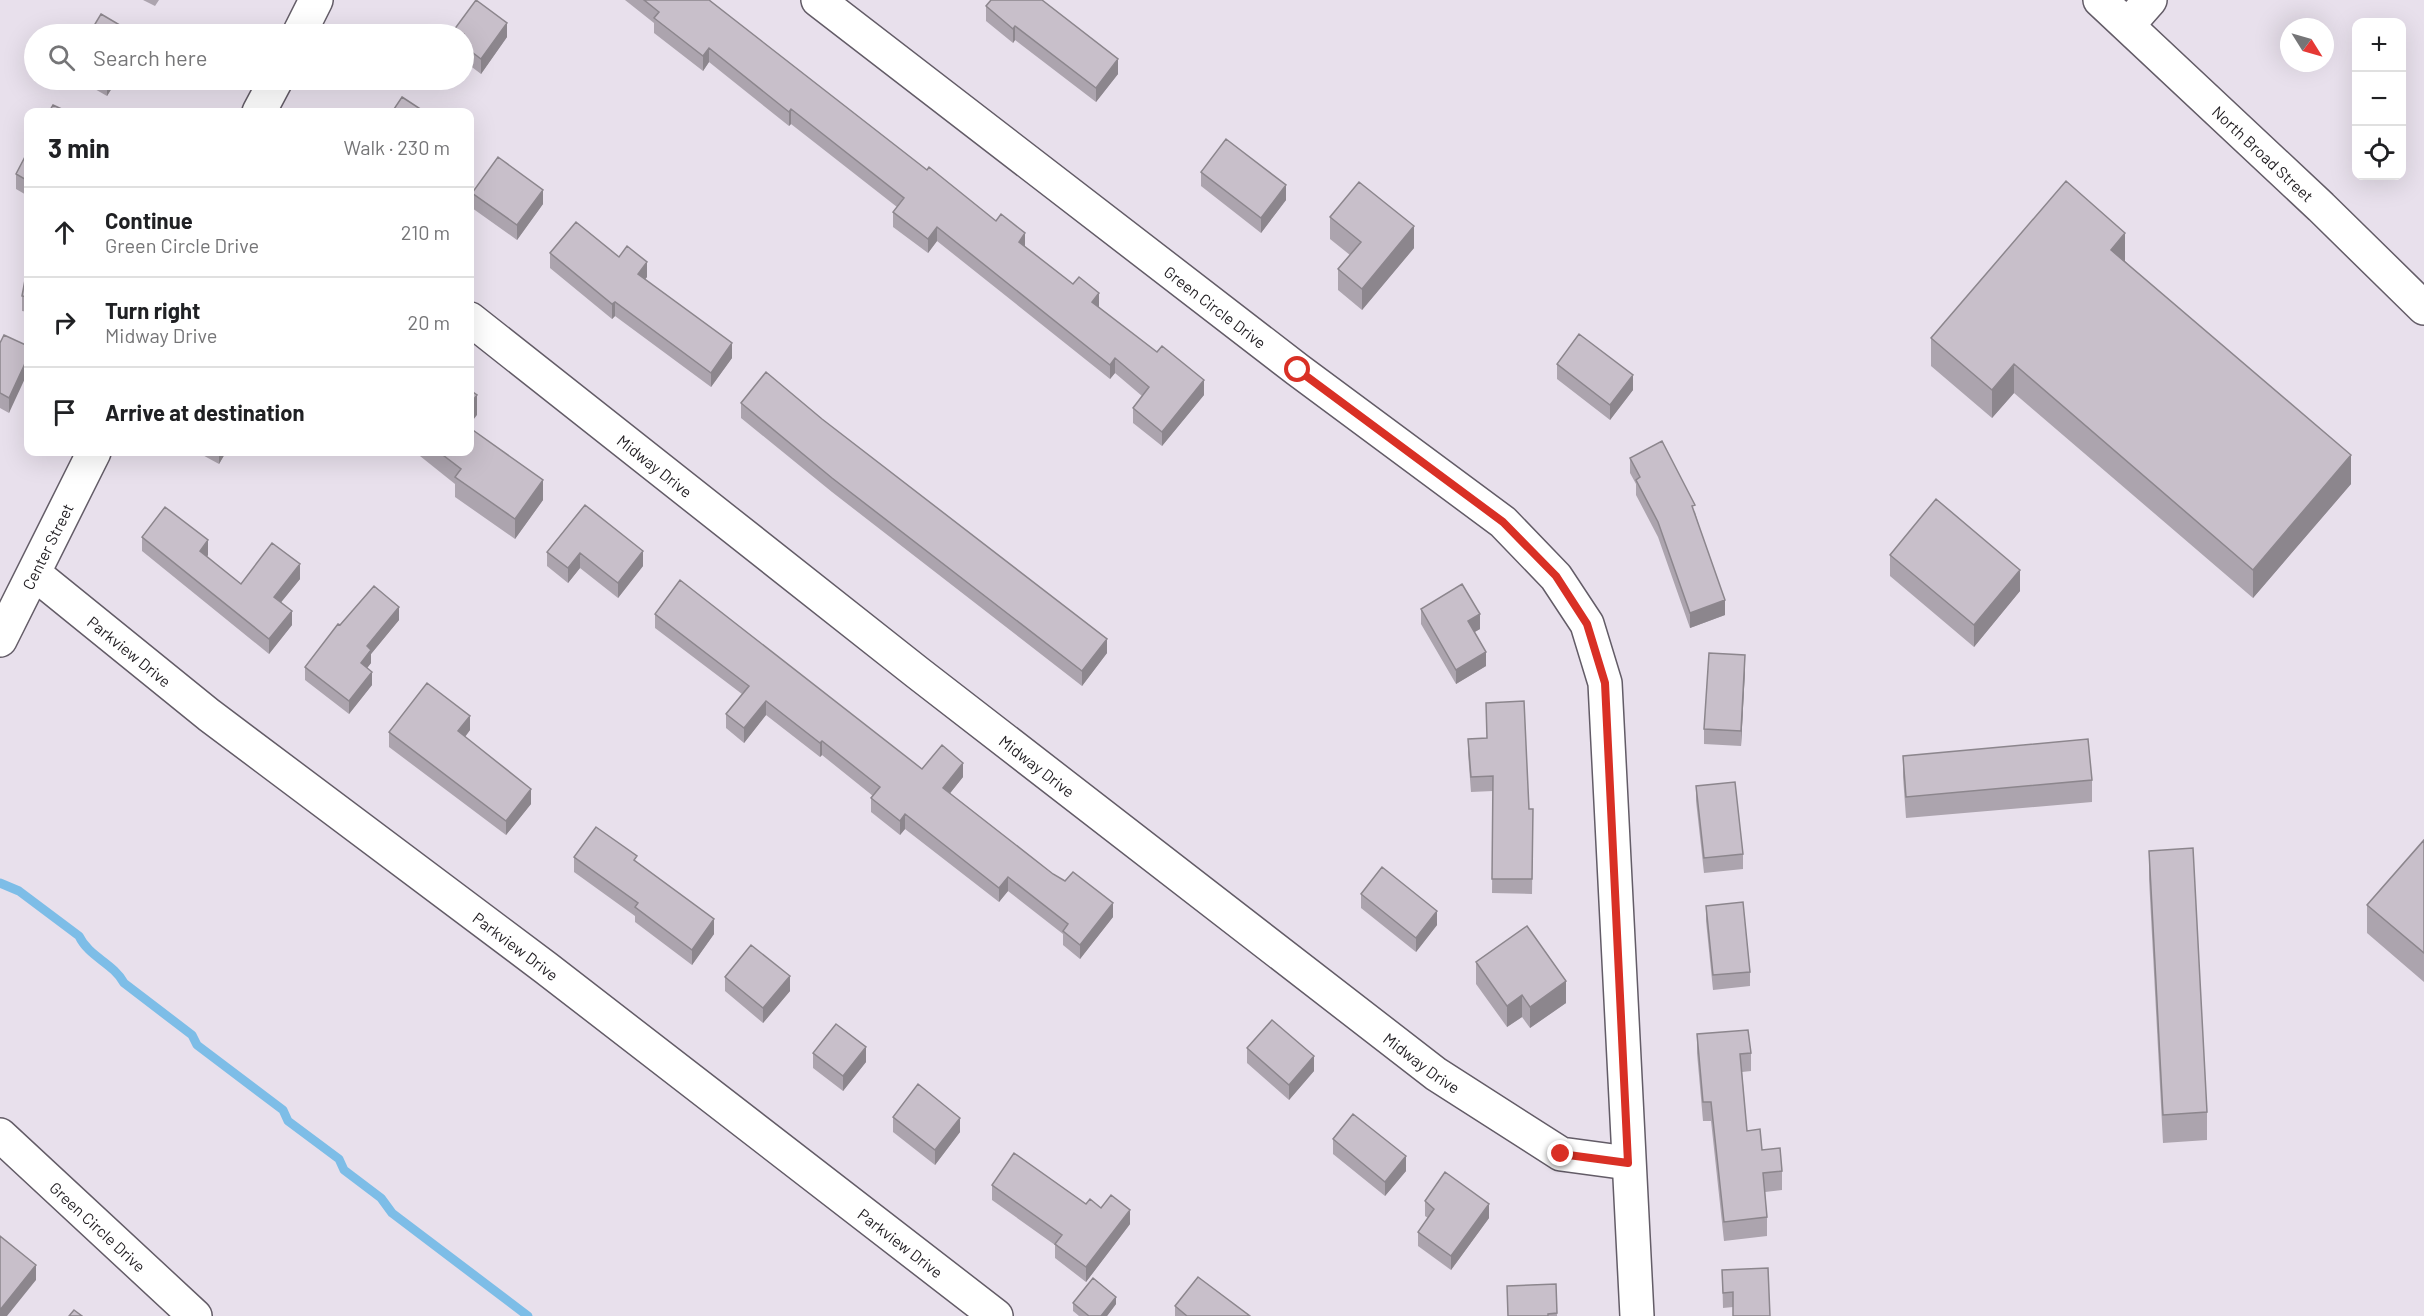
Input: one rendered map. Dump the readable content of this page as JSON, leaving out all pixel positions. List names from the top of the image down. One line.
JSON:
{"streets":{"street":["North Broad Street","Green Circle Drive","Midway Drive","Center Street","Parkview Drive"]},"crossings":[["Green Circle Drive","Midway Drive"],["Center Street","Parkview Drive"]],"north":"bottom right","page":{"map_buttons":["+","−"],"search":"Search here","heading":["3 min","Walk · 230 m"],"list":[["Continue","Green Circle Drive","210 m"],["Turn right","Midway Drive","20 m"],"Arrive at destination"]}}
